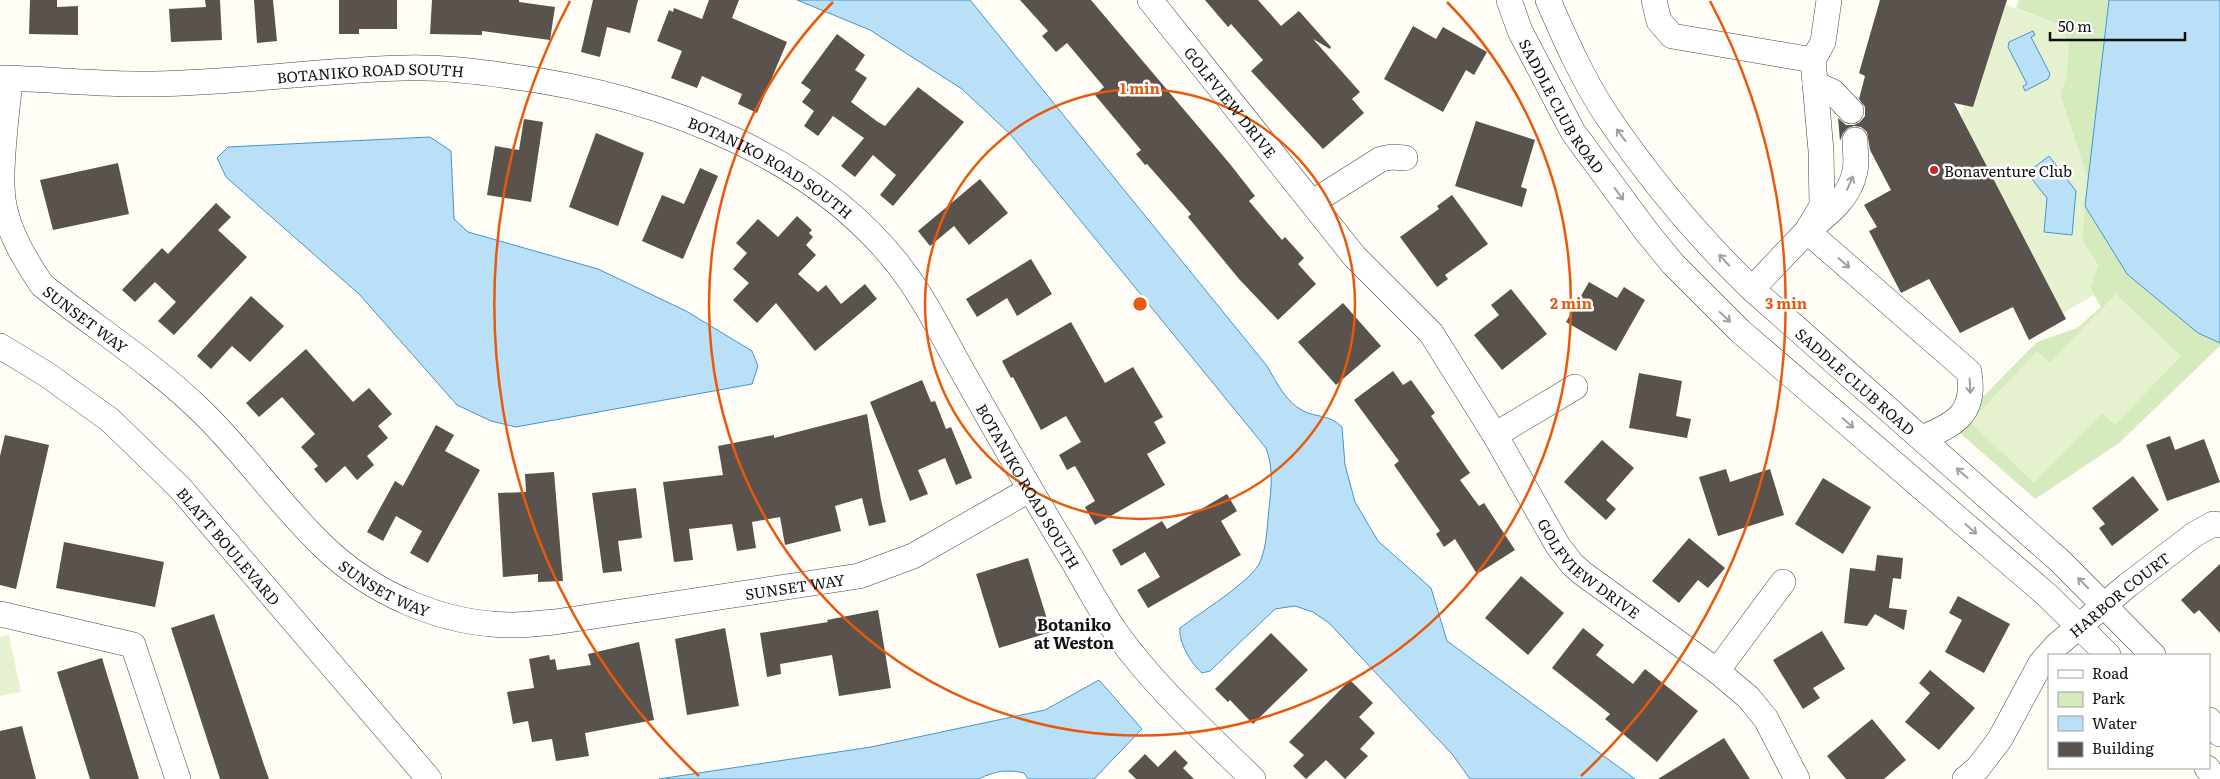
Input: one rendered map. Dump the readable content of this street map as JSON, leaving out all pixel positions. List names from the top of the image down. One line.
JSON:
{"streets":{"street":["BOTANIKO ROAD SOUTH","GOLFVIEW DRIVE","SADDLE CLUB ROAD","SUNSET WAY","BLATT BOULEVARD","HARBOR COURT"]},"crossings":[["BOTANIKO ROAD SOUTH","SUNSET WAY"],["SADDLE CLUB ROAD","HARBOR COURT"]],"districts":["Botaniko at Weston"],"places":["Bonaventure Club"],"legend":["Road","Park","Water","Building"],"scale_bar":"50 m","rings":["1 min","2 min","3 min"]}
